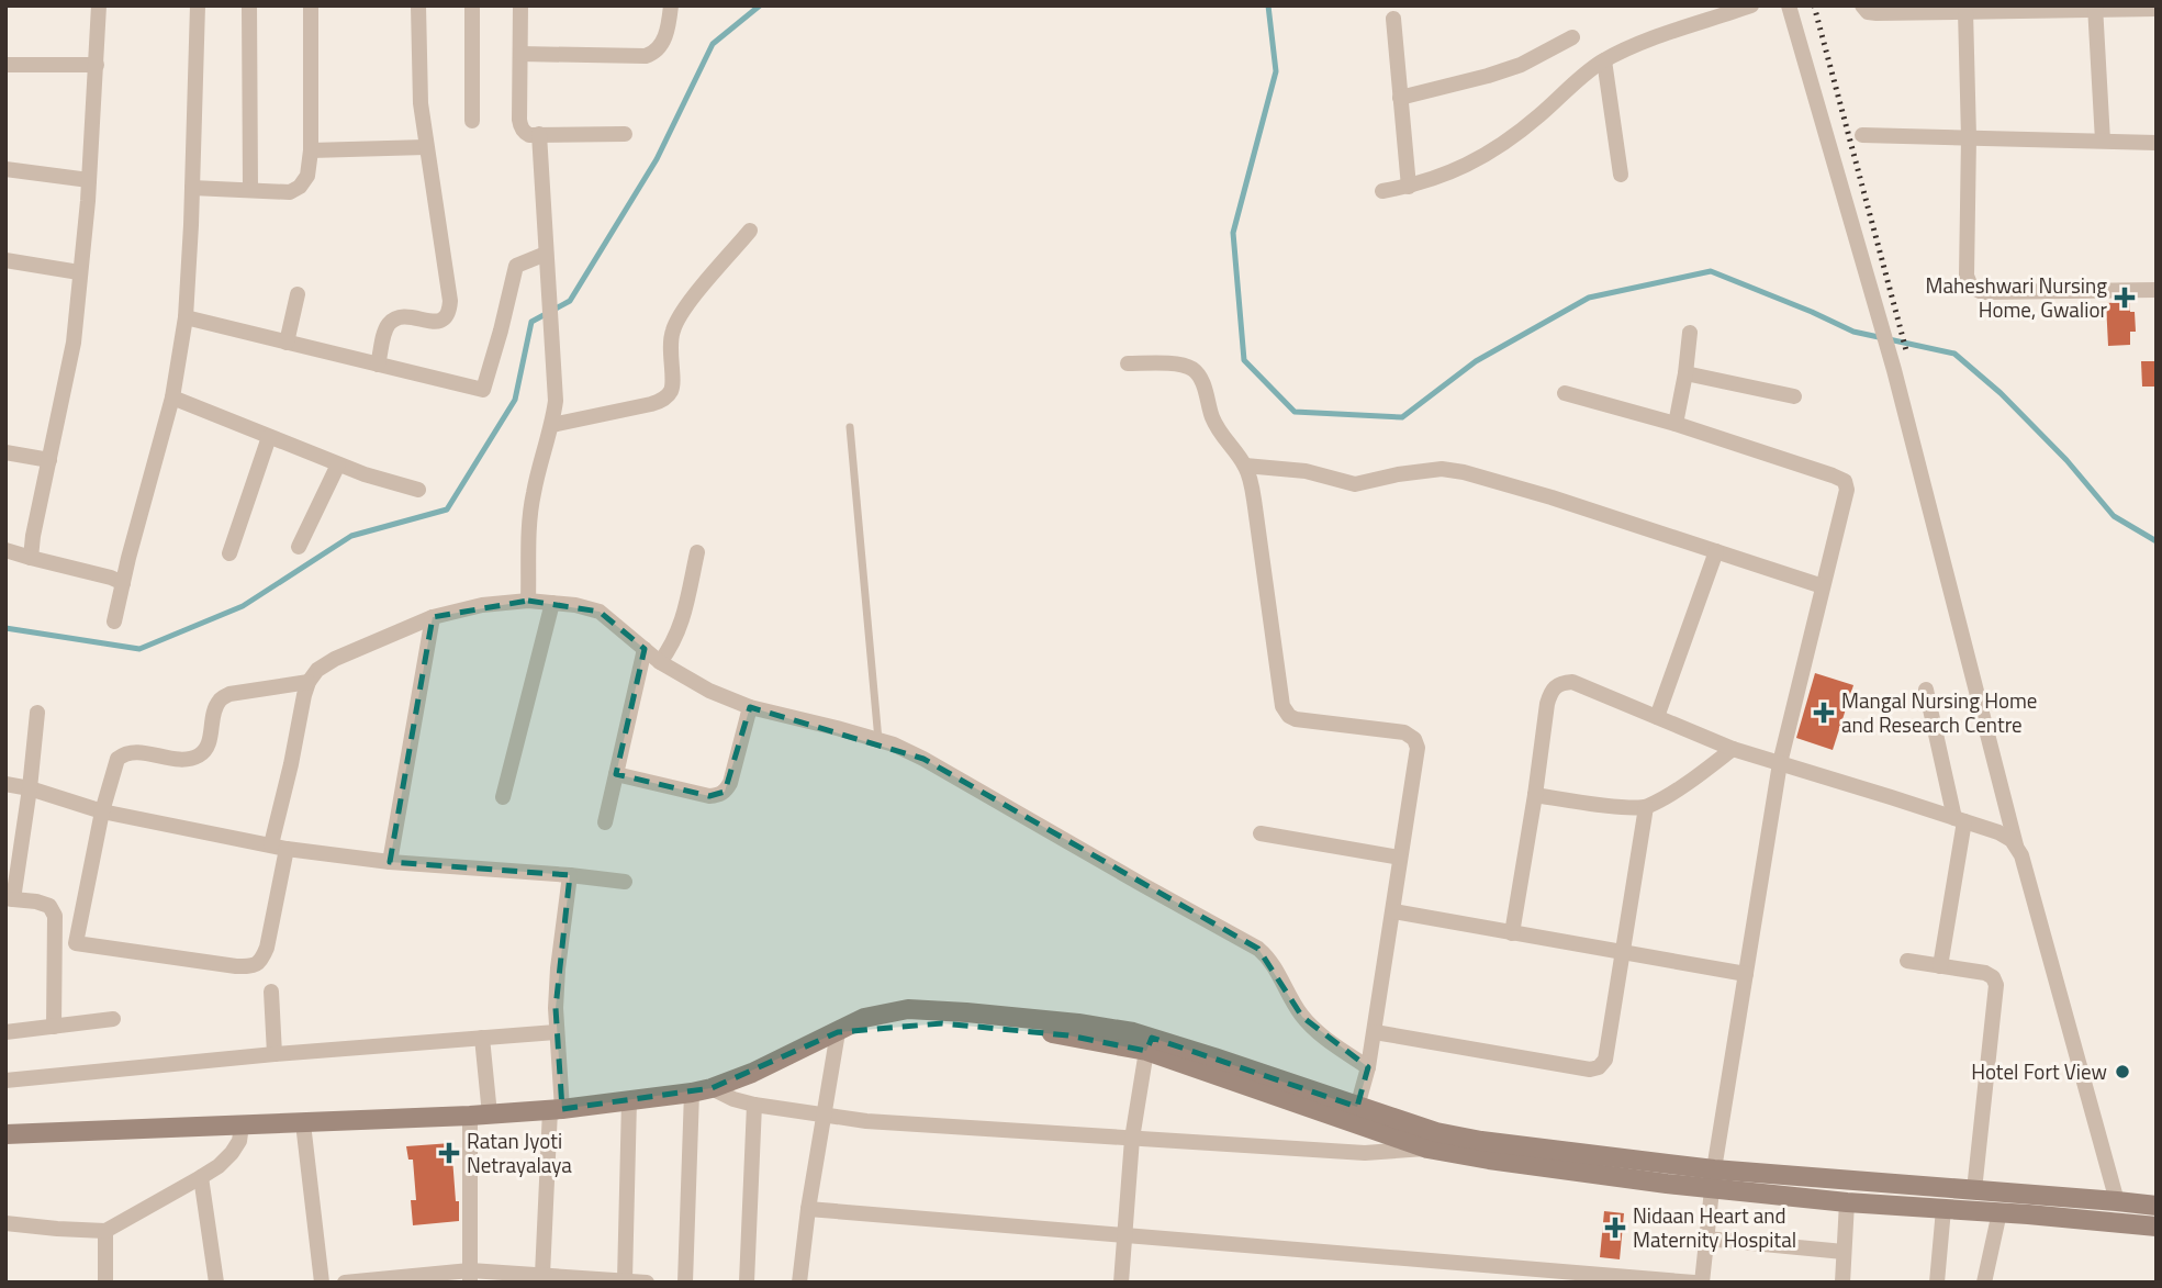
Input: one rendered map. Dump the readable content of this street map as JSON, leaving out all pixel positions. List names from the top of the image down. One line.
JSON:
{"places":{"health":["Maheshwari Nursing Home, Gwalior","Mangal Nursing Home and Research Centre","Ratan Jyoti Netrayalaya","Nidaan Heart and Maternity Hospital"],"other":["Hotel Fort View"]}}
